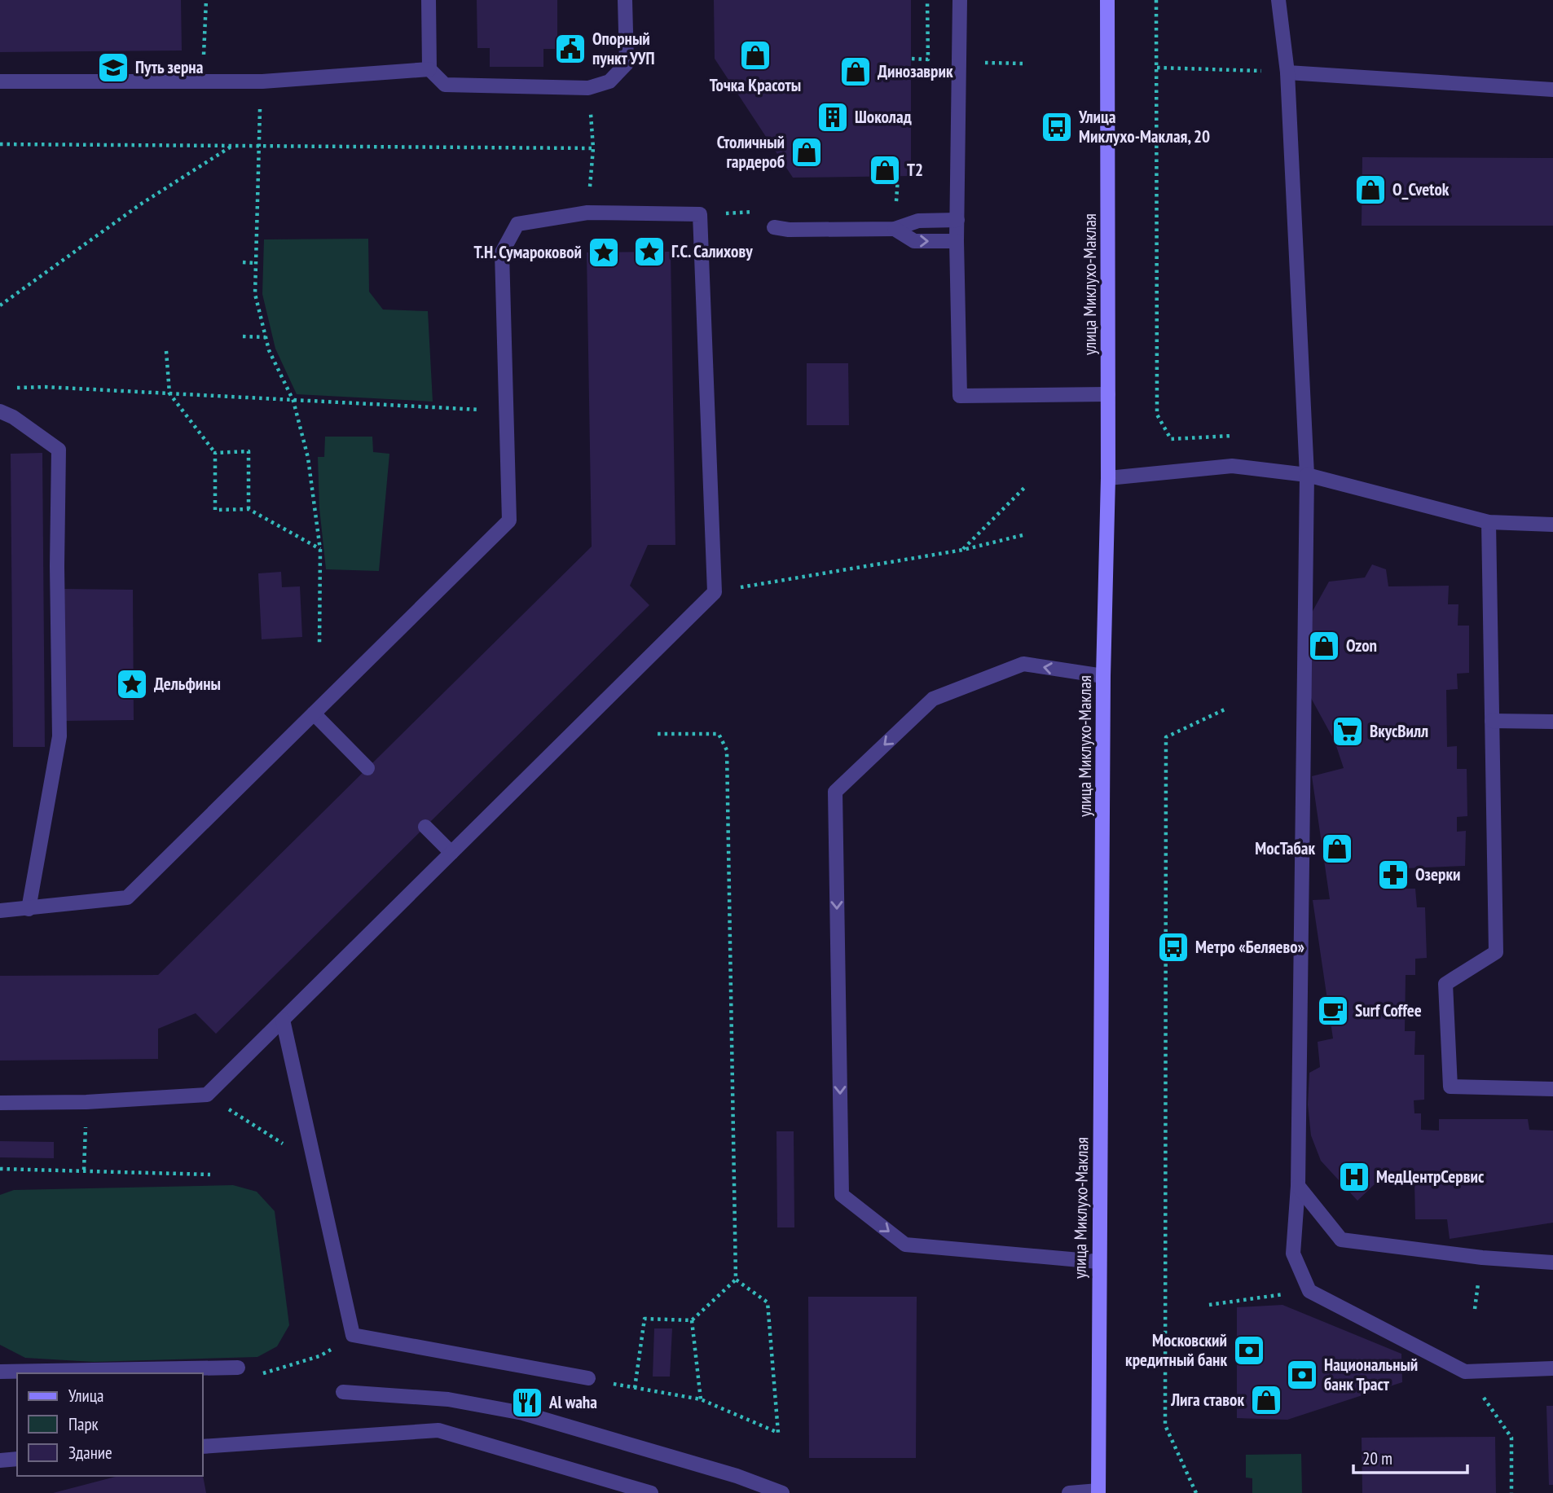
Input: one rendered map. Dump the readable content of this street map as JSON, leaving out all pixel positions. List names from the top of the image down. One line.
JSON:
{"streets":{"main road":["улица Миклухо-Маклая"]},"places":{"public building":["Опорный пункт УУП"],"shop":["Точка Красоты","Динозаврик","Столичный гардероб","T2","O_Cvetok","Ozon","МосТабак","Лига ставок"],"school or university":["Путь зерна"],"building":["Шоколад"],"bus stop":["Улица Миклухо-Маклая, 20","Метро «Беляево»"],"place":["Г.С. Салихову","Т.Н. Сумароковой","Дельфины"],"supermarket":["ВкусВилл"],"pharmacy":["Озерки"],"cafe":["Surf Coffee"],"hospital":["МедЦентрСервис"],"bank":["Московский кредитный банк","Национальный банк Траст"],"restaurant":["Al waha"]},"legend":["Улица","Парк","Здание"],"scale_bar":"20 m"}
